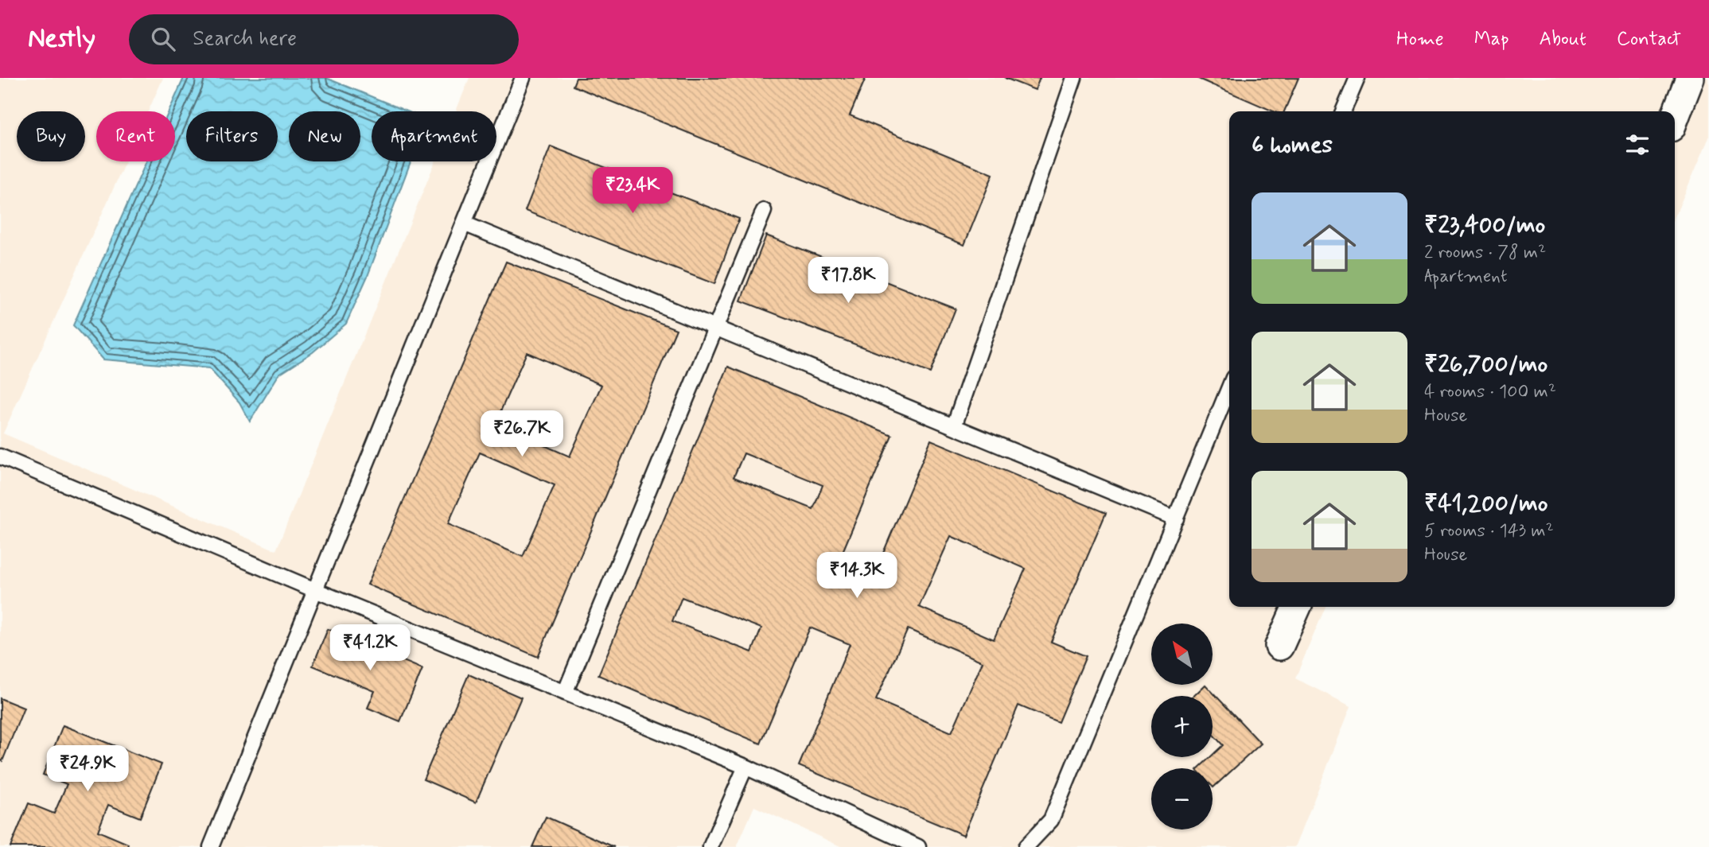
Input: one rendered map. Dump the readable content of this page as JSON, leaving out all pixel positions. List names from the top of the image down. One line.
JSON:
{"north":"top left","page":{"header":"Nestly","search":"Search here","nav":["Home","Map","About","Contact"],"chip":["Buy","Rent","Filters","New","Apartment"],"heading":"6 homes","price":["₹23.4K","₹17.8K","₹26.7K","₹14.3K","₹41.2K","₹24.9K"],"list":[{"name":"₹23,400/mo","note":"2 rooms · 78 m² · Apartment"},{"name":"₹26,700/mo","note":"4 rooms · 100 m² · House"},{"name":"₹41,200/mo","note":"5 rooms · 143 m² · House"}],"map_buttons":["+","−"]}}
